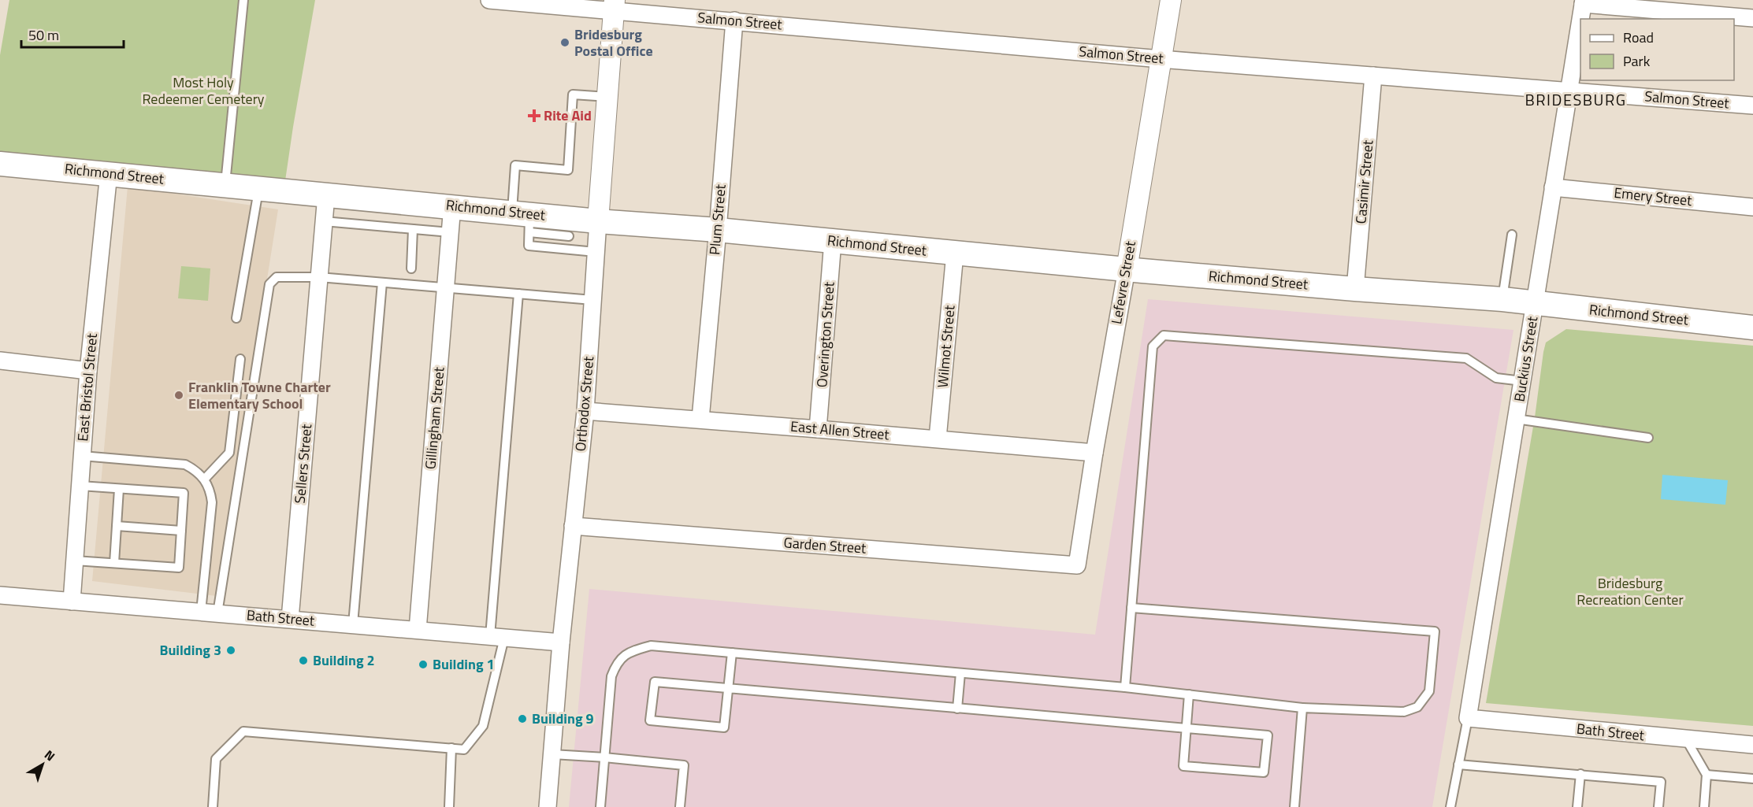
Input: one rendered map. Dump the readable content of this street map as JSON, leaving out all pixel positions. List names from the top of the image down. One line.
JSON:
{"streets":{"main road":["Richmond Street"],"street":["Salmon Street","Casimir Street","Emery Street","Plum Street","Lefevre Street","Overington Street","Wilmot Street","Buckius Street","East Bristol Street","Orthodox Street","Gillingham Street","East Allen Street","Sellers Street","Garden Street","Bath Street"]},"crossings":[["Salmon Street","Casimir Street"],["Salmon Street","Plum Street"],["Salmon Street","Lefevre Street"],["Salmon Street","Buckius Street"],["Salmon Street","Orthodox Street"],["Richmond Street","Casimir Street"],["Richmond Street","Plum Street"],["Richmond Street","Lefevre Street"],["Richmond Street","Overington Street"],["Richmond Street","Wilmot Street"],["Richmond Street","Buckius Street"],["Richmond Street","East Bristol Street"],["Richmond Street","Orthodox Street"],["Richmond Street","Gillingham Street"],["Richmond Street","Sellers Street"],["Emery Street","Buckius Street"],["Plum Street","East Allen Street"],["Lefevre Street","East Allen Street"],["Lefevre Street","Garden Street"],["Overington Street","East Allen Street"],["Wilmot Street","East Allen Street"],["Buckius Street","Bath Street"],["East Bristol Street","Bath Street"],["Orthodox Street","East Allen Street"],["Orthodox Street","Garden Street"],["Orthodox Street","Bath Street"],["Gillingham Street","Bath Street"],["Sellers Street","Bath Street"]],"districts":["BRIDESBURG"],"parks":["Most Holy Redeemer Cemetery","Bridesburg Recreation Center"],"places":{"other":["Bridesburg Postal Office","Franklin Towne Charter Elementary School","Building 3","Building 2","Building 1","Building 9"],"health":["Rite Aid"]},"legend":["Road","Park"],"scale_bar":"50 m","north":"top right"}
